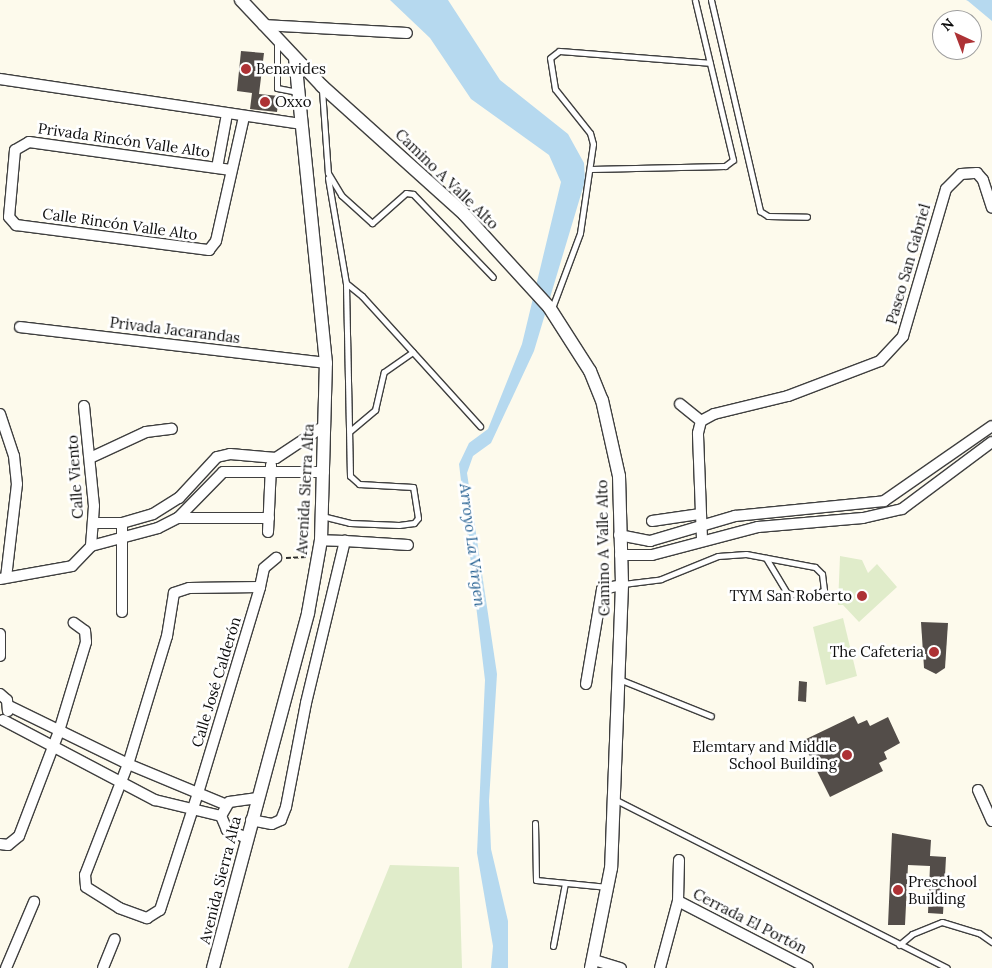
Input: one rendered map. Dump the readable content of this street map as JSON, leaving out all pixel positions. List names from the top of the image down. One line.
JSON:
{"streets":{"street":["Privada Rincón Valle Alto","Camino A Valle Alto","Calle Rincón Valle Alto","Paseo San Gabriel","Privada Jacarandas","Calle Viento","Avenida Sierra Alta","Calle José Calderón","Cerrada El Portón"]},"crossings":[["Privada Rincón Valle Alto","Calle Rincón Valle Alto"],["Camino A Valle Alto","Avenida Sierra Alta"],["Privada Jacarandas","Avenida Sierra Alta"]],"water":["Arroyo La Virgen"],"places":["Benavides","Oxxo","TYM San Roberto","The Cafeteria","Elemtary and Middle School Building","Preschool Building"],"north":"top left"}
